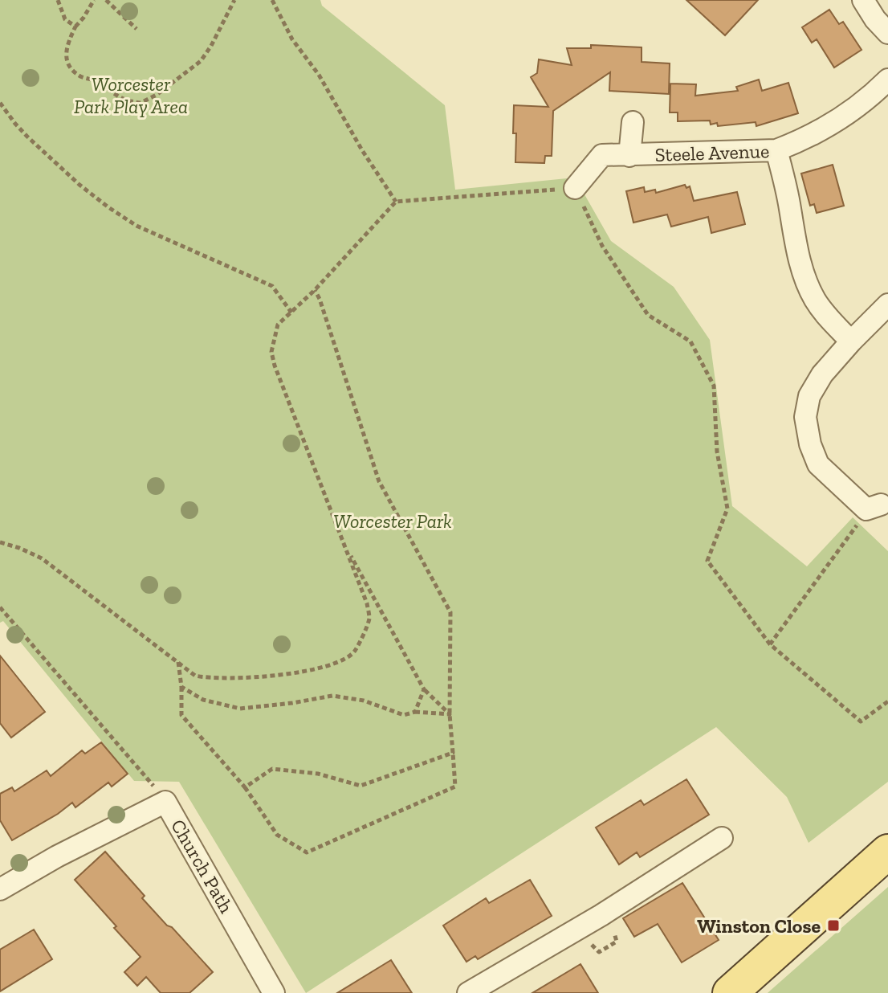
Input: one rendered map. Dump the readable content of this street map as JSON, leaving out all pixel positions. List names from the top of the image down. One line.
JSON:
{"streets":{"street":["Steele Avenue","Church Path"]},"parks":["Worcester Park Play Area","Worcester Park"],"places":{"transit":["Winston Close"]}}
